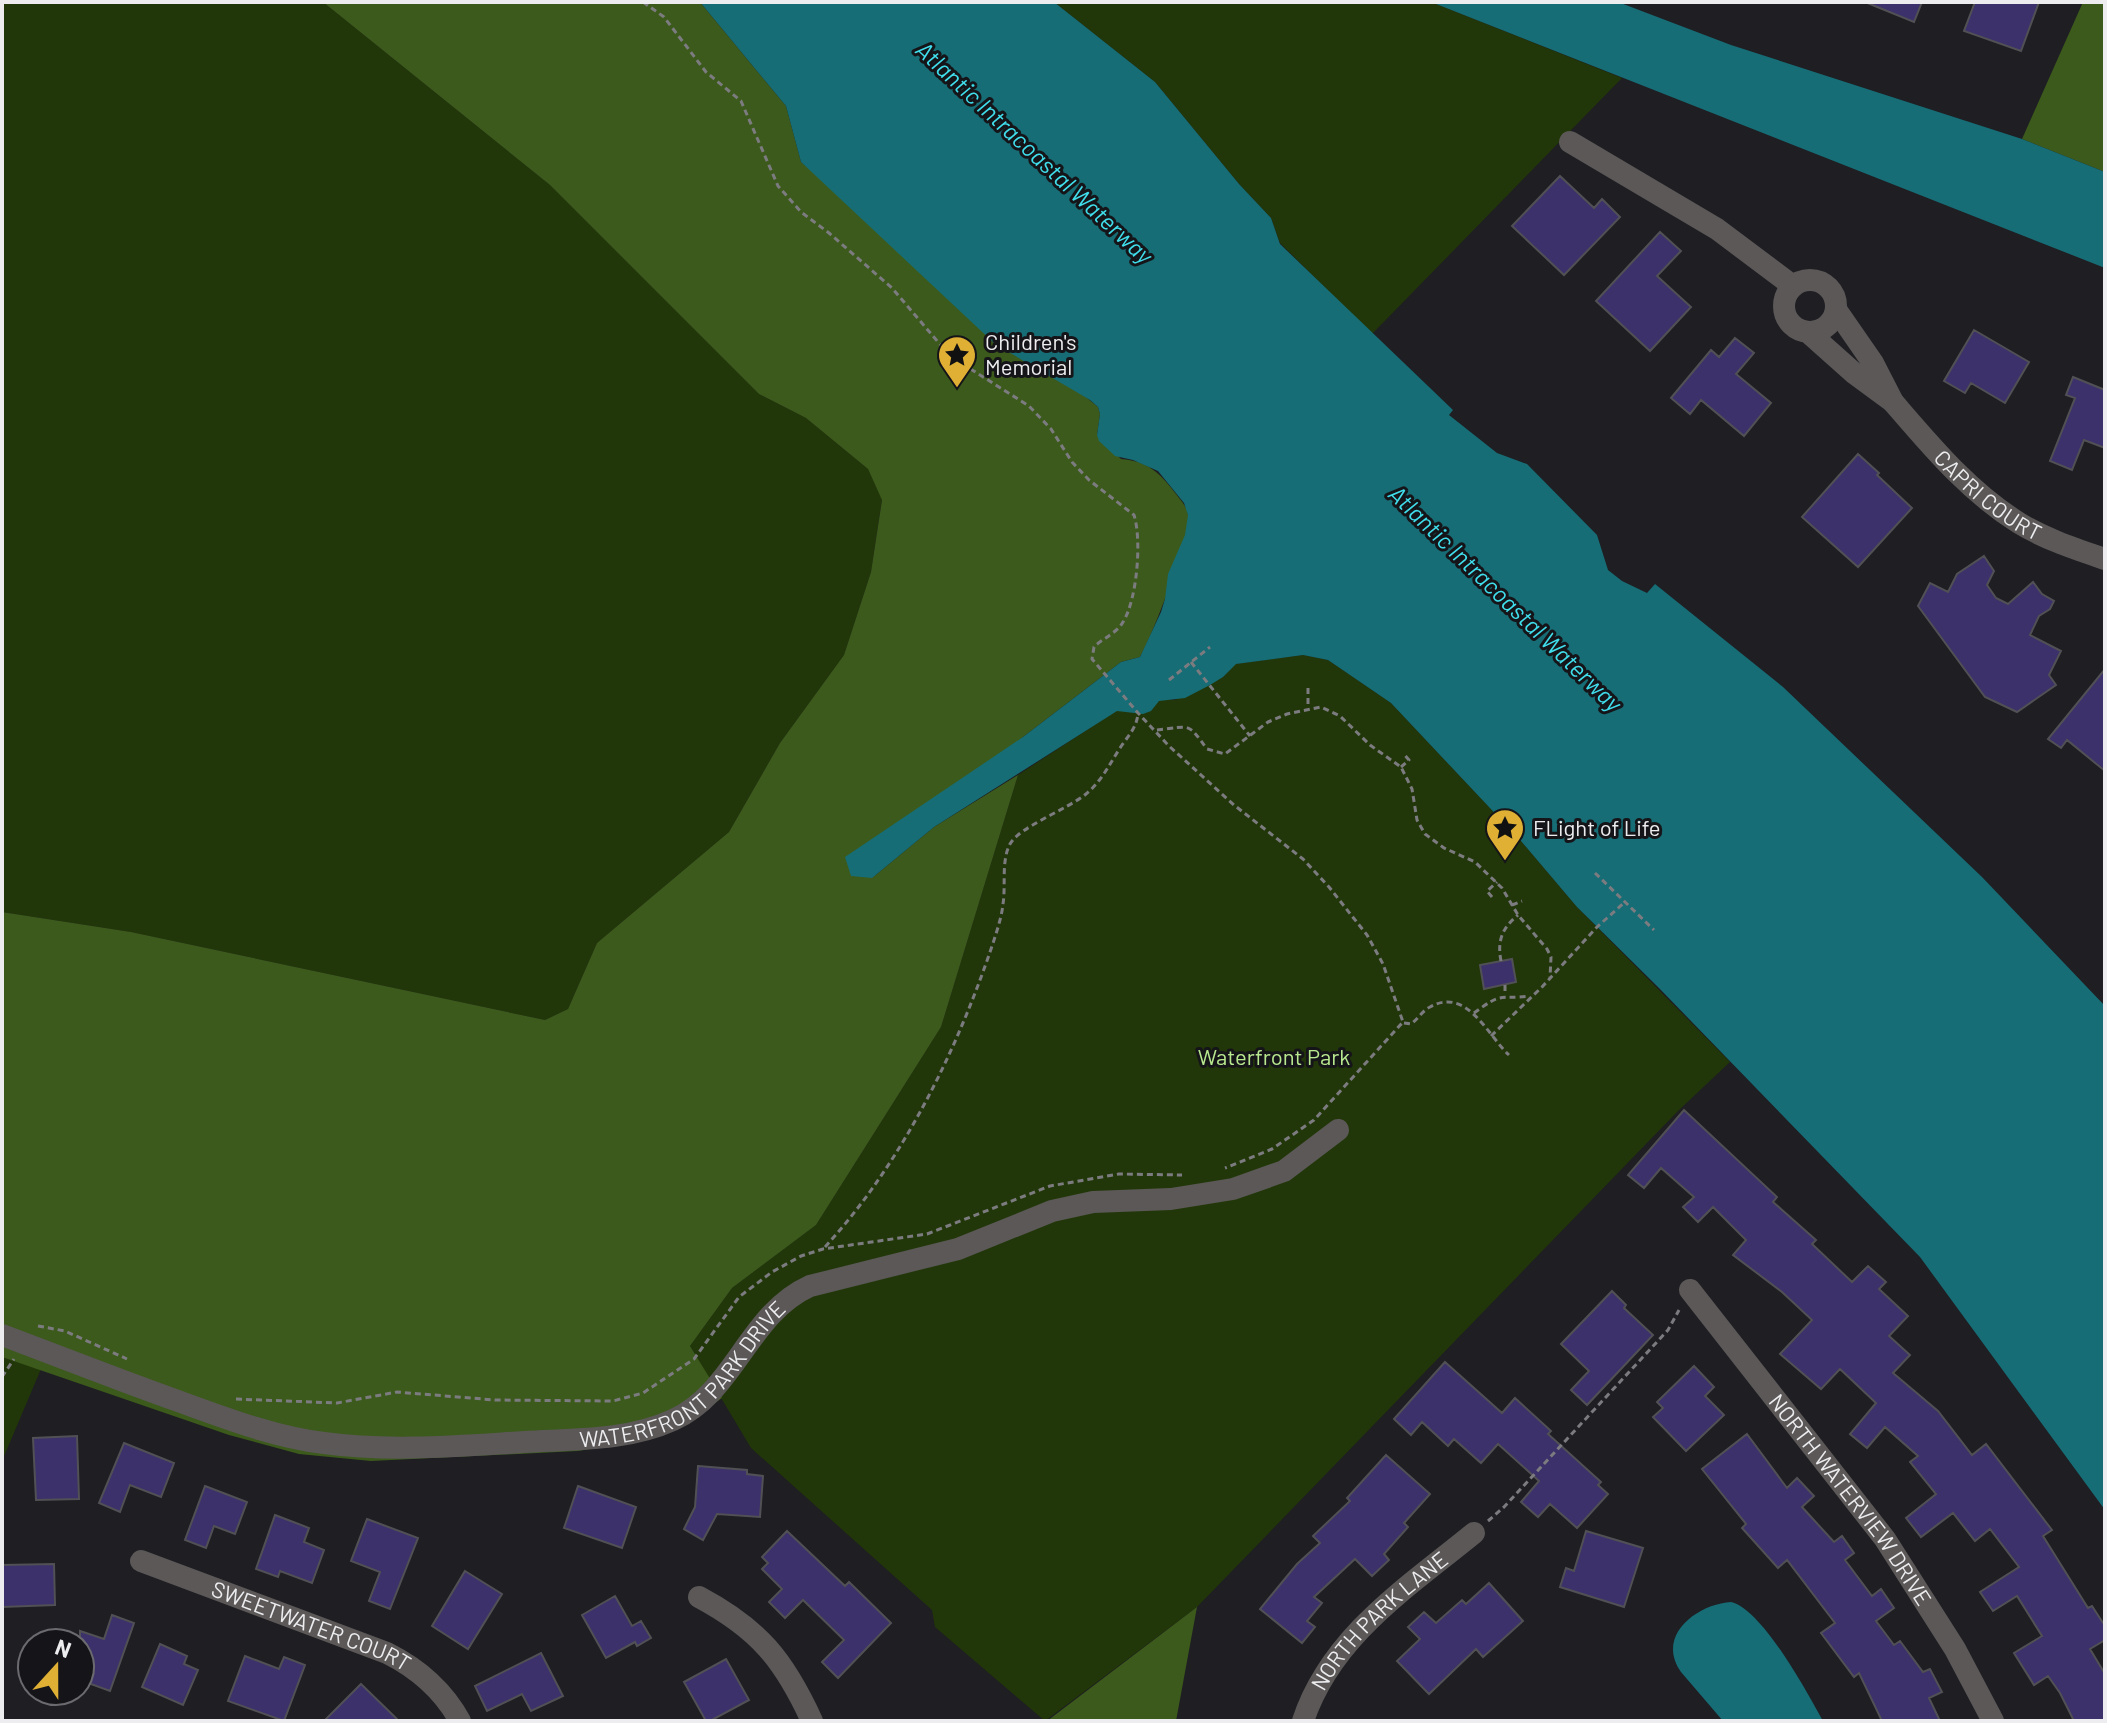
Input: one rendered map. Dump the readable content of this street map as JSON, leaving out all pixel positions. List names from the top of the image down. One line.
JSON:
{"streets":{"street":["CAPRI COURT","WATERFRONT PARK DRIVE","NORTH WATERVIEW DRIVE","NORTH PARK LANE","SWEETWATER COURT"]},"water":["Atlantic Intracoastal Waterway"],"parks":["Waterfront Park"],"places":{"place":["Children's Memorial","FLight of Life"]},"north":"top"}
